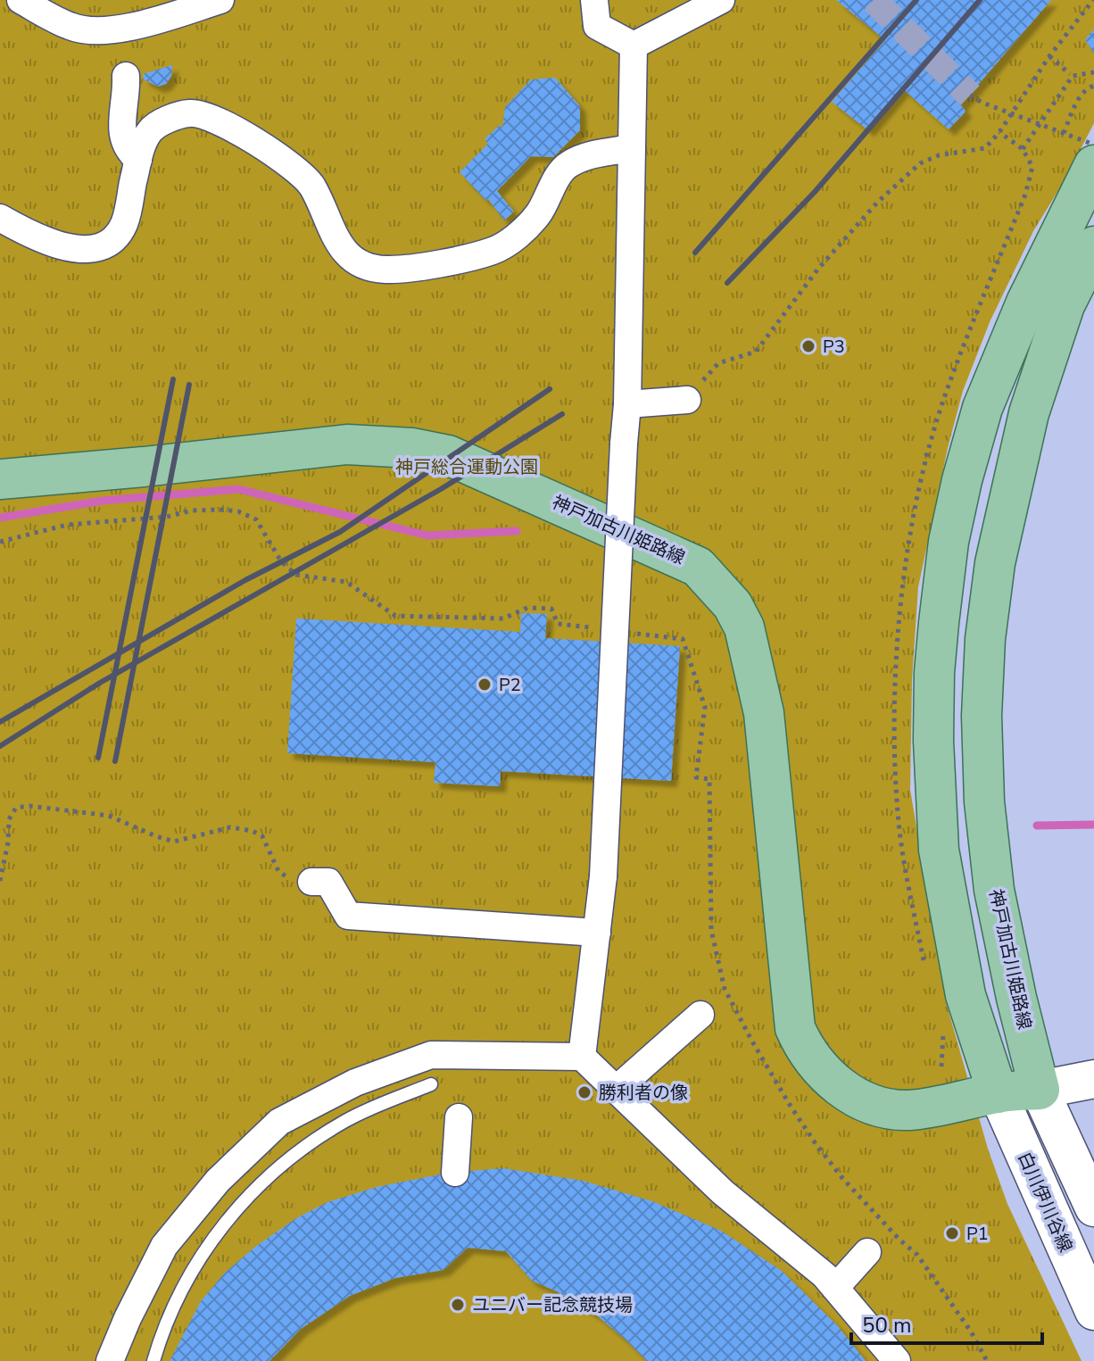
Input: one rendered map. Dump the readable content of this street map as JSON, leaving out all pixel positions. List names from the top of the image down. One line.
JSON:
{"streets":{"main road":["神戸加古川姫路線"],"street":["白川伊川谷線"]},"crossings":[["神戸加古川姫路線","白川伊川谷線"]],"parks":["神戸総合運動公園"],"places":["P3","P2","勝利者の像","P1","ユニバー記念競技場"],"scale_bar":"50 m"}
